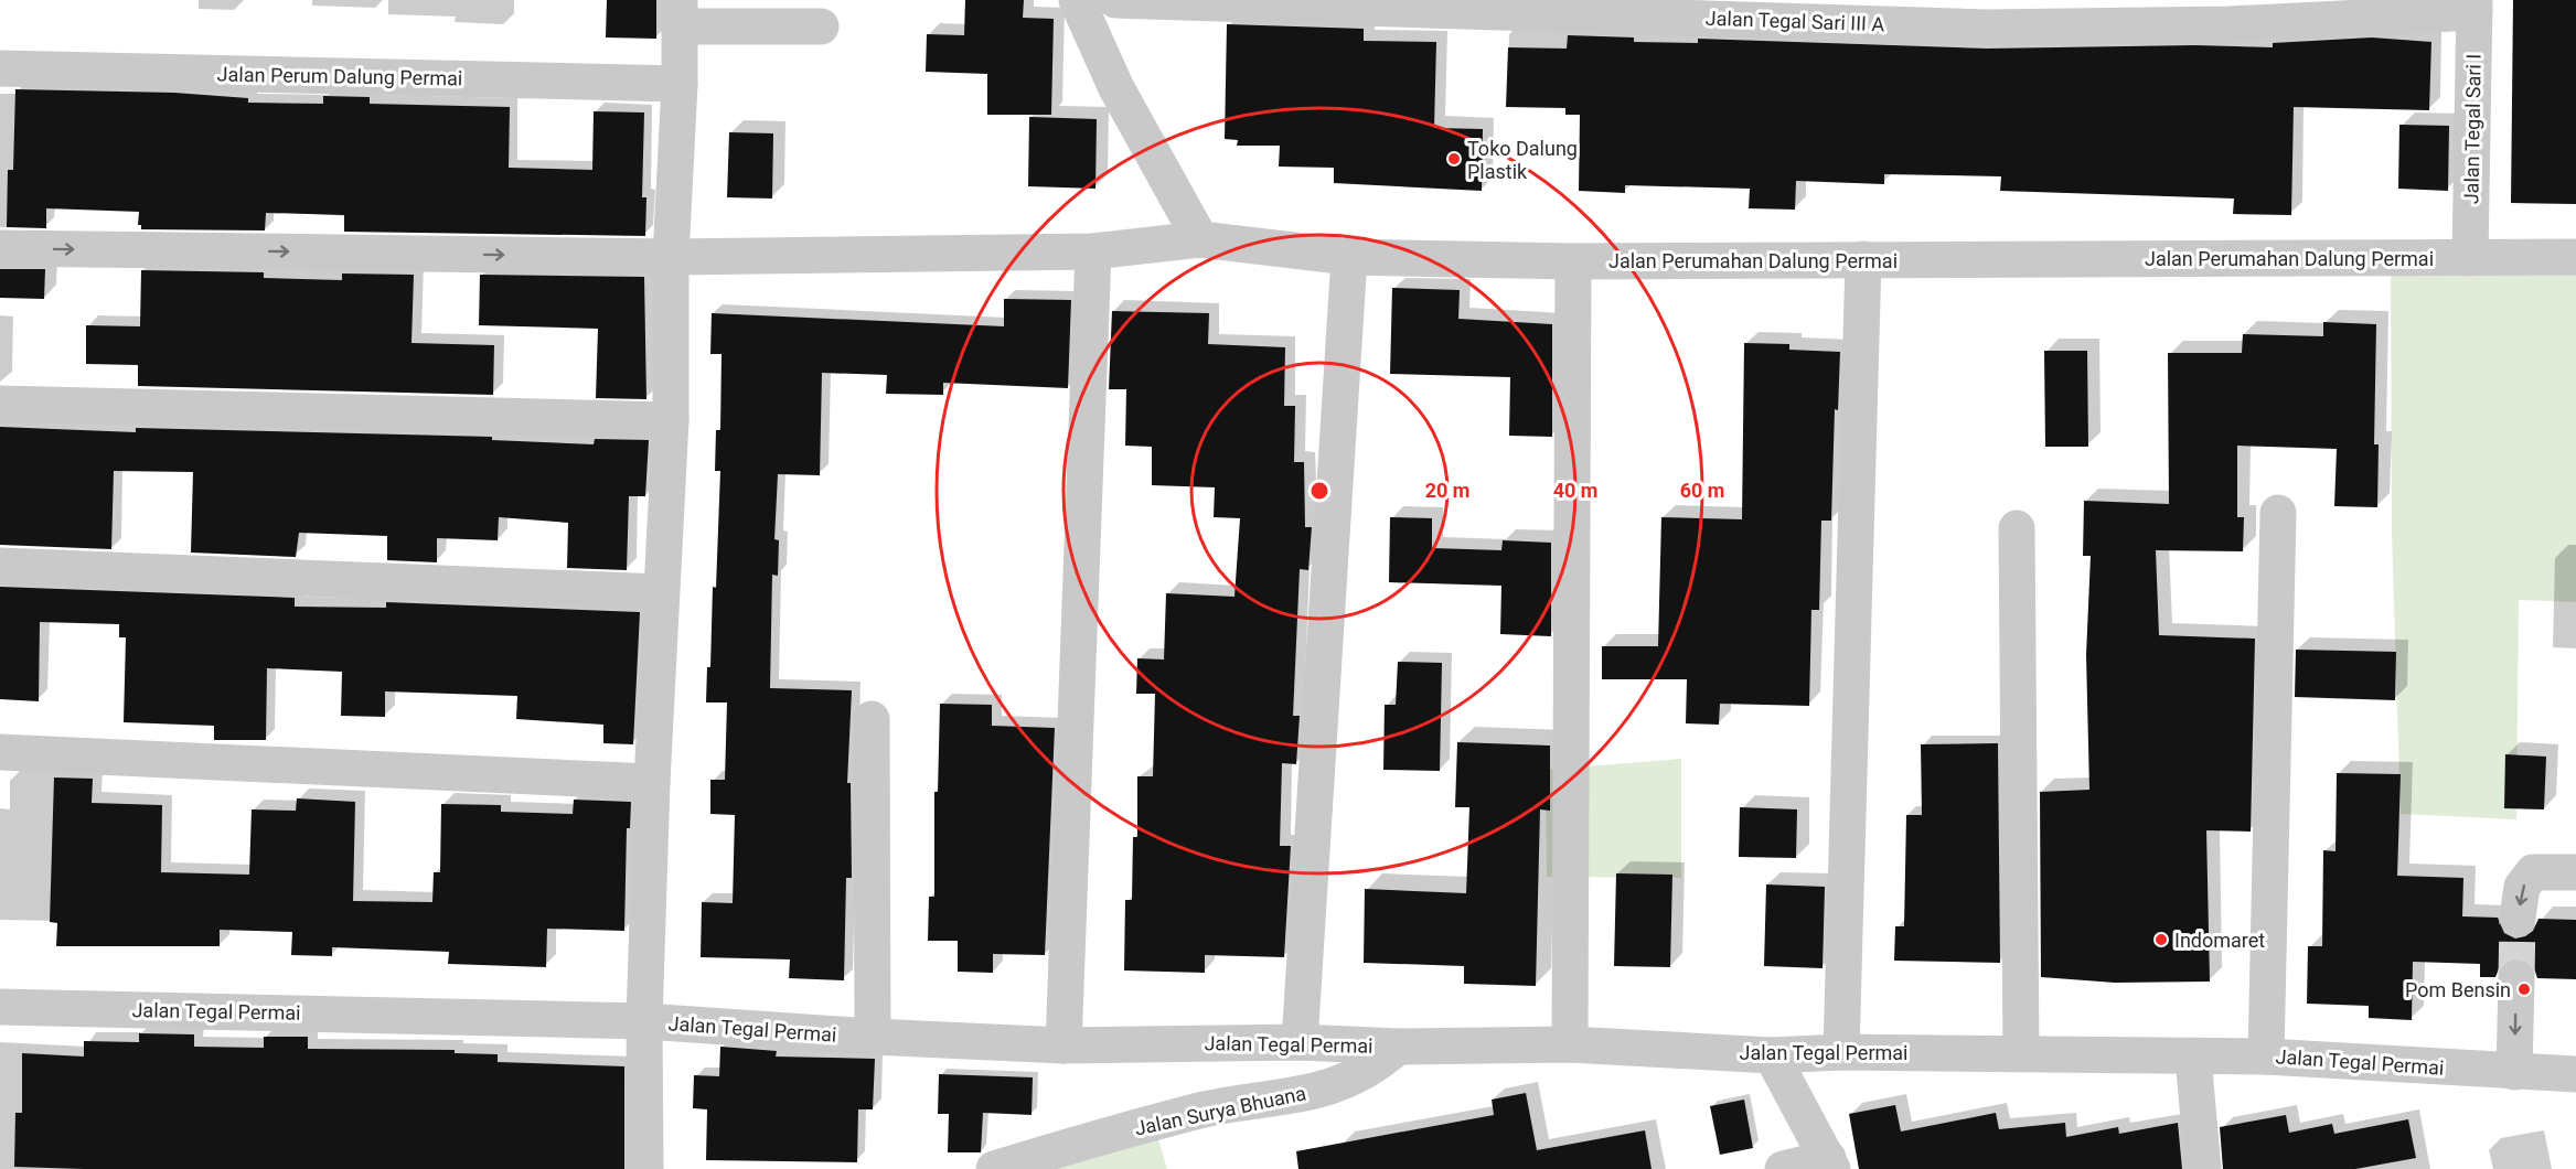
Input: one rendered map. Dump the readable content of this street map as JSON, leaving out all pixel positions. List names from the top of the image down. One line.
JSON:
{"streets":{"street":["Jalan Tegal Sari III A","Jalan Perum Dalung Permai","Jalan Tegal Sari I","Jalan Perumahan Dalung Permai","Jalan Tegal Permai","Jalan Surya Bhuana"]},"crossings":[["Jalan Tegal Sari III A","Jalan Tegal Sari I"],["Jalan Tegal Sari I","Jalan Perumahan Dalung Permai"],["Jalan Tegal Permai","Jalan Surya Bhuana"]],"places":["Toko Dalung Plastik","Indomaret","Pom Bensin"],"rings":["20 m","40 m","60 m"]}
